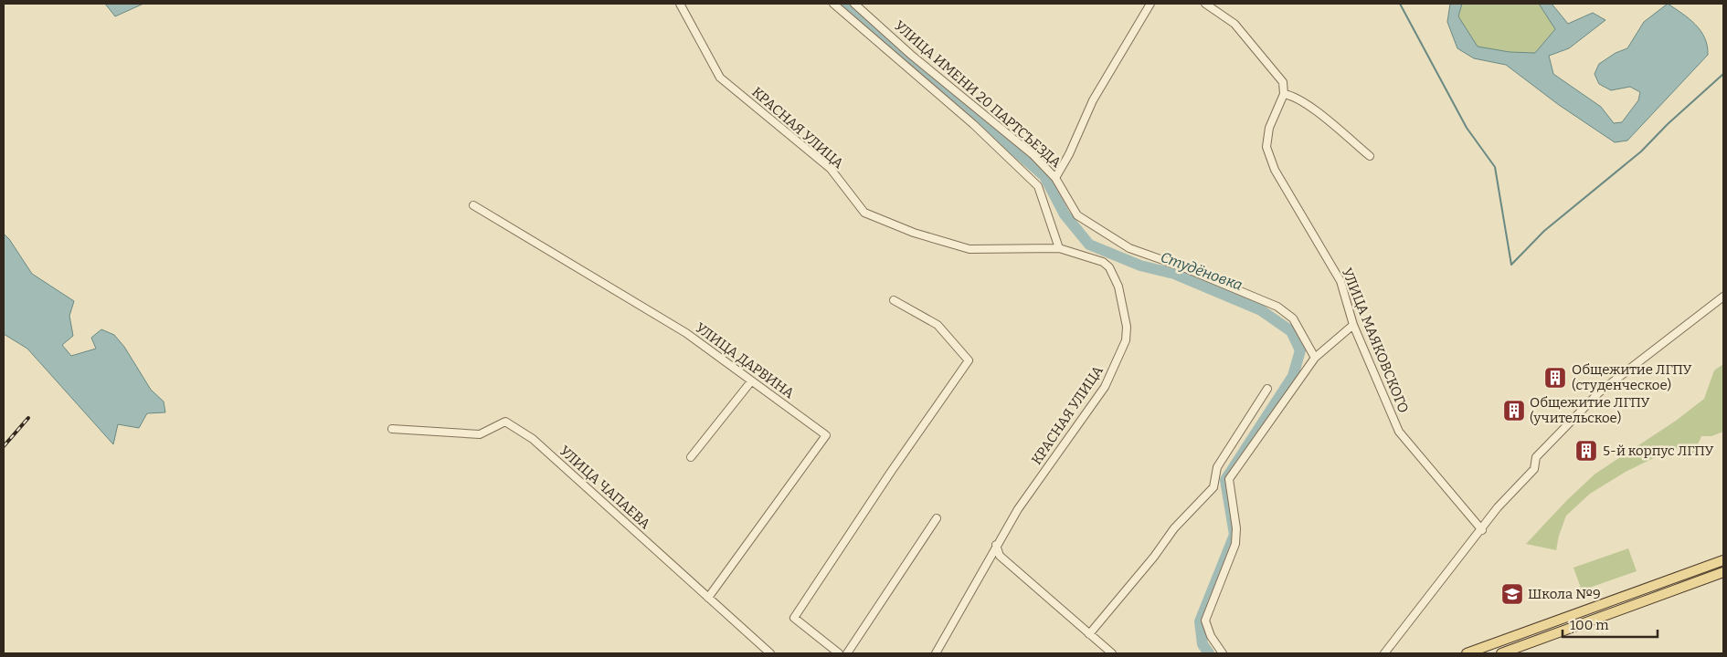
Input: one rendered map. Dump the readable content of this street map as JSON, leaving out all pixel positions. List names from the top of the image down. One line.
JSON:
{"streets":{"street":["УЛИЦА ИМЕНИ 20 ПАРТСЪЕЗДА","КРАСНАЯ УЛИЦА","УЛИЦА МАЯКОВСКОГО","УЛИЦА ДАРВИНА","УЛИЦА ЧАПАЕВА"]},"crossings":[["УЛИЦА ИМЕНИ 20 ПАРТСЪЕЗДА","КРАСНАЯ УЛИЦА"],["УЛИЦА ДАРВИНА","УЛИЦА ЧАПАЕВА"]],"water":["Студёновка"],"places":{"building":["Общежитие ЛГПУ (студенческое)","Общежитие ЛГПУ (учительское)","5-й корпус ЛГПУ"],"school or university":["Школа №9"]},"scale_bar":"100 m"}
